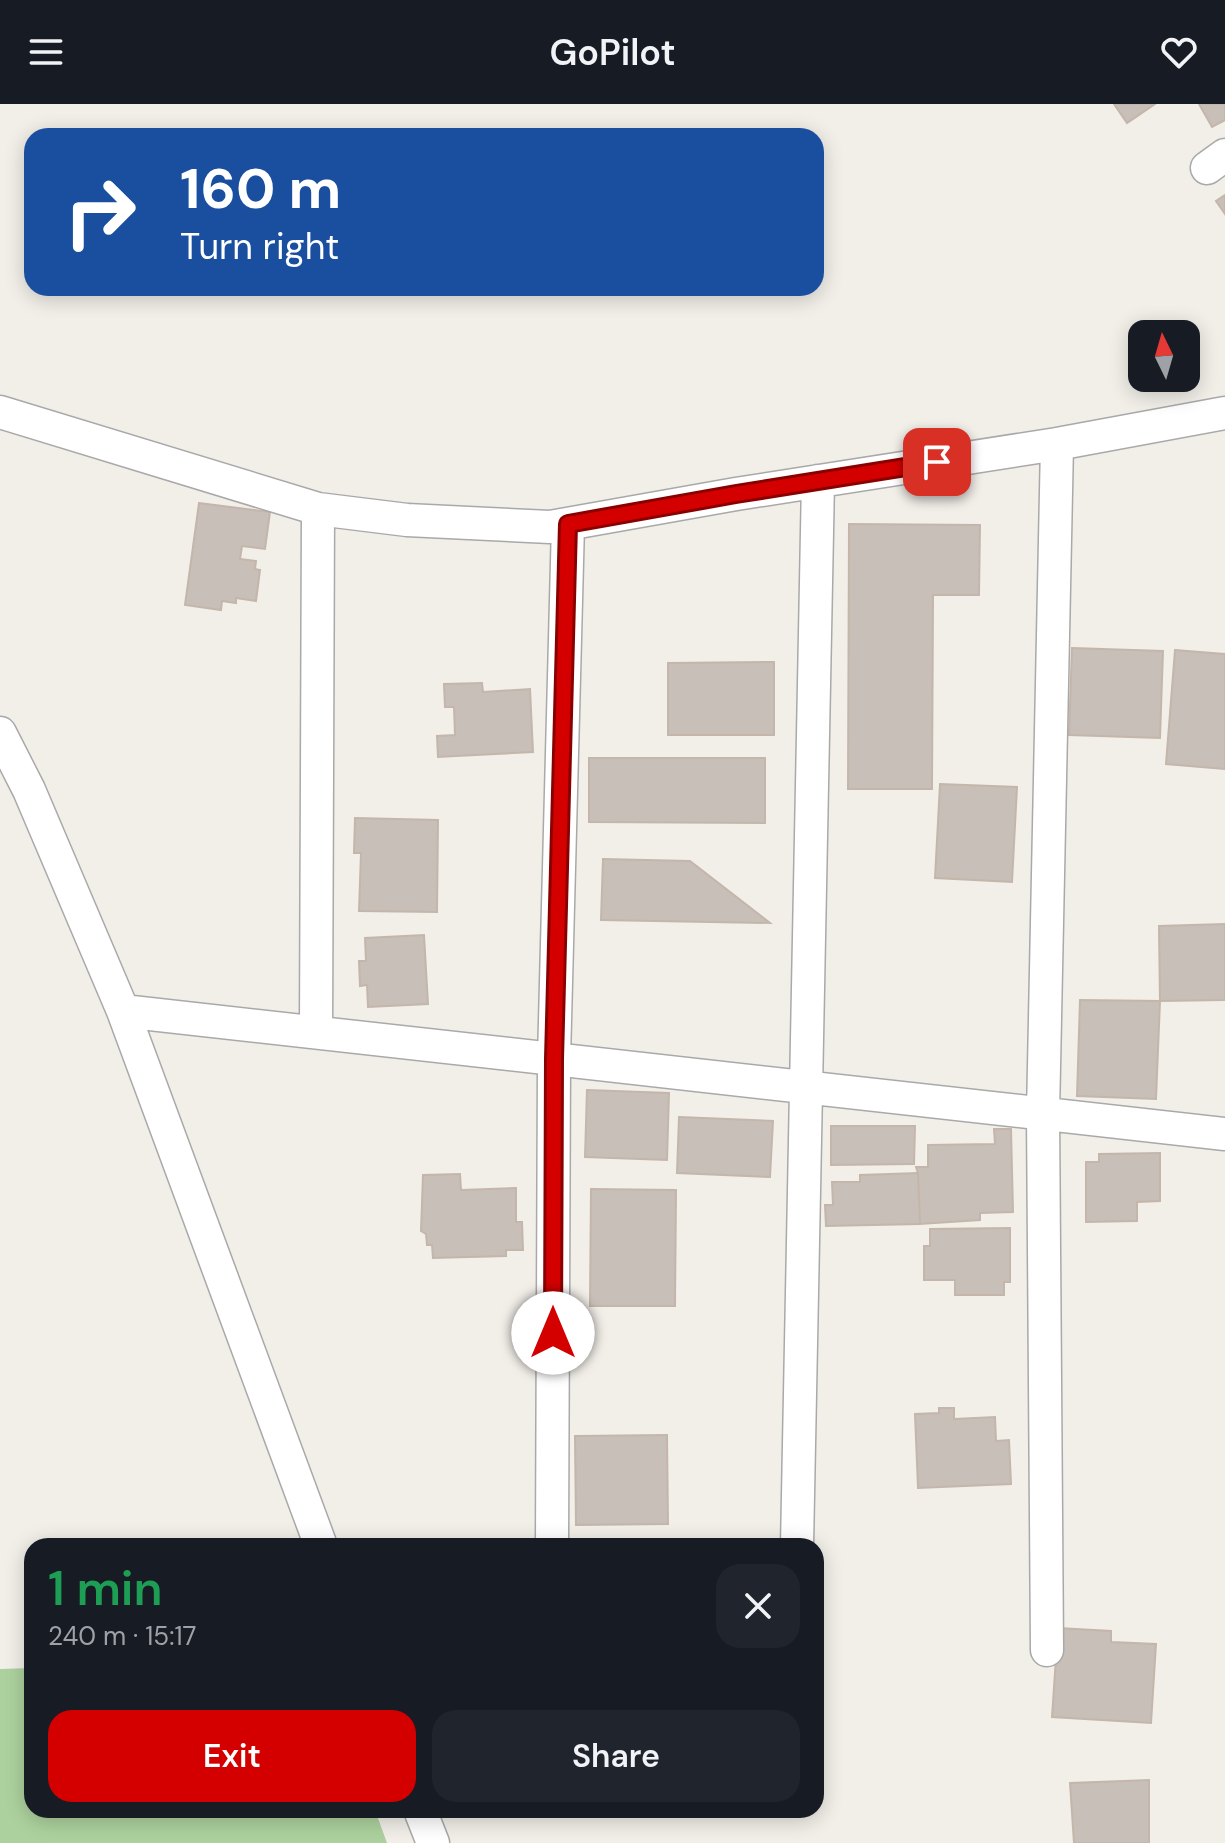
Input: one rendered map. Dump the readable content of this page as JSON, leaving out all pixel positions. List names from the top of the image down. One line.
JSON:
{"north":"top","page":{"header":"GoPilot","turn":["160 m","Turn right"],"heading":["1 min","240 m · 15:17"],"buttons":["Exit","Share"]}}
